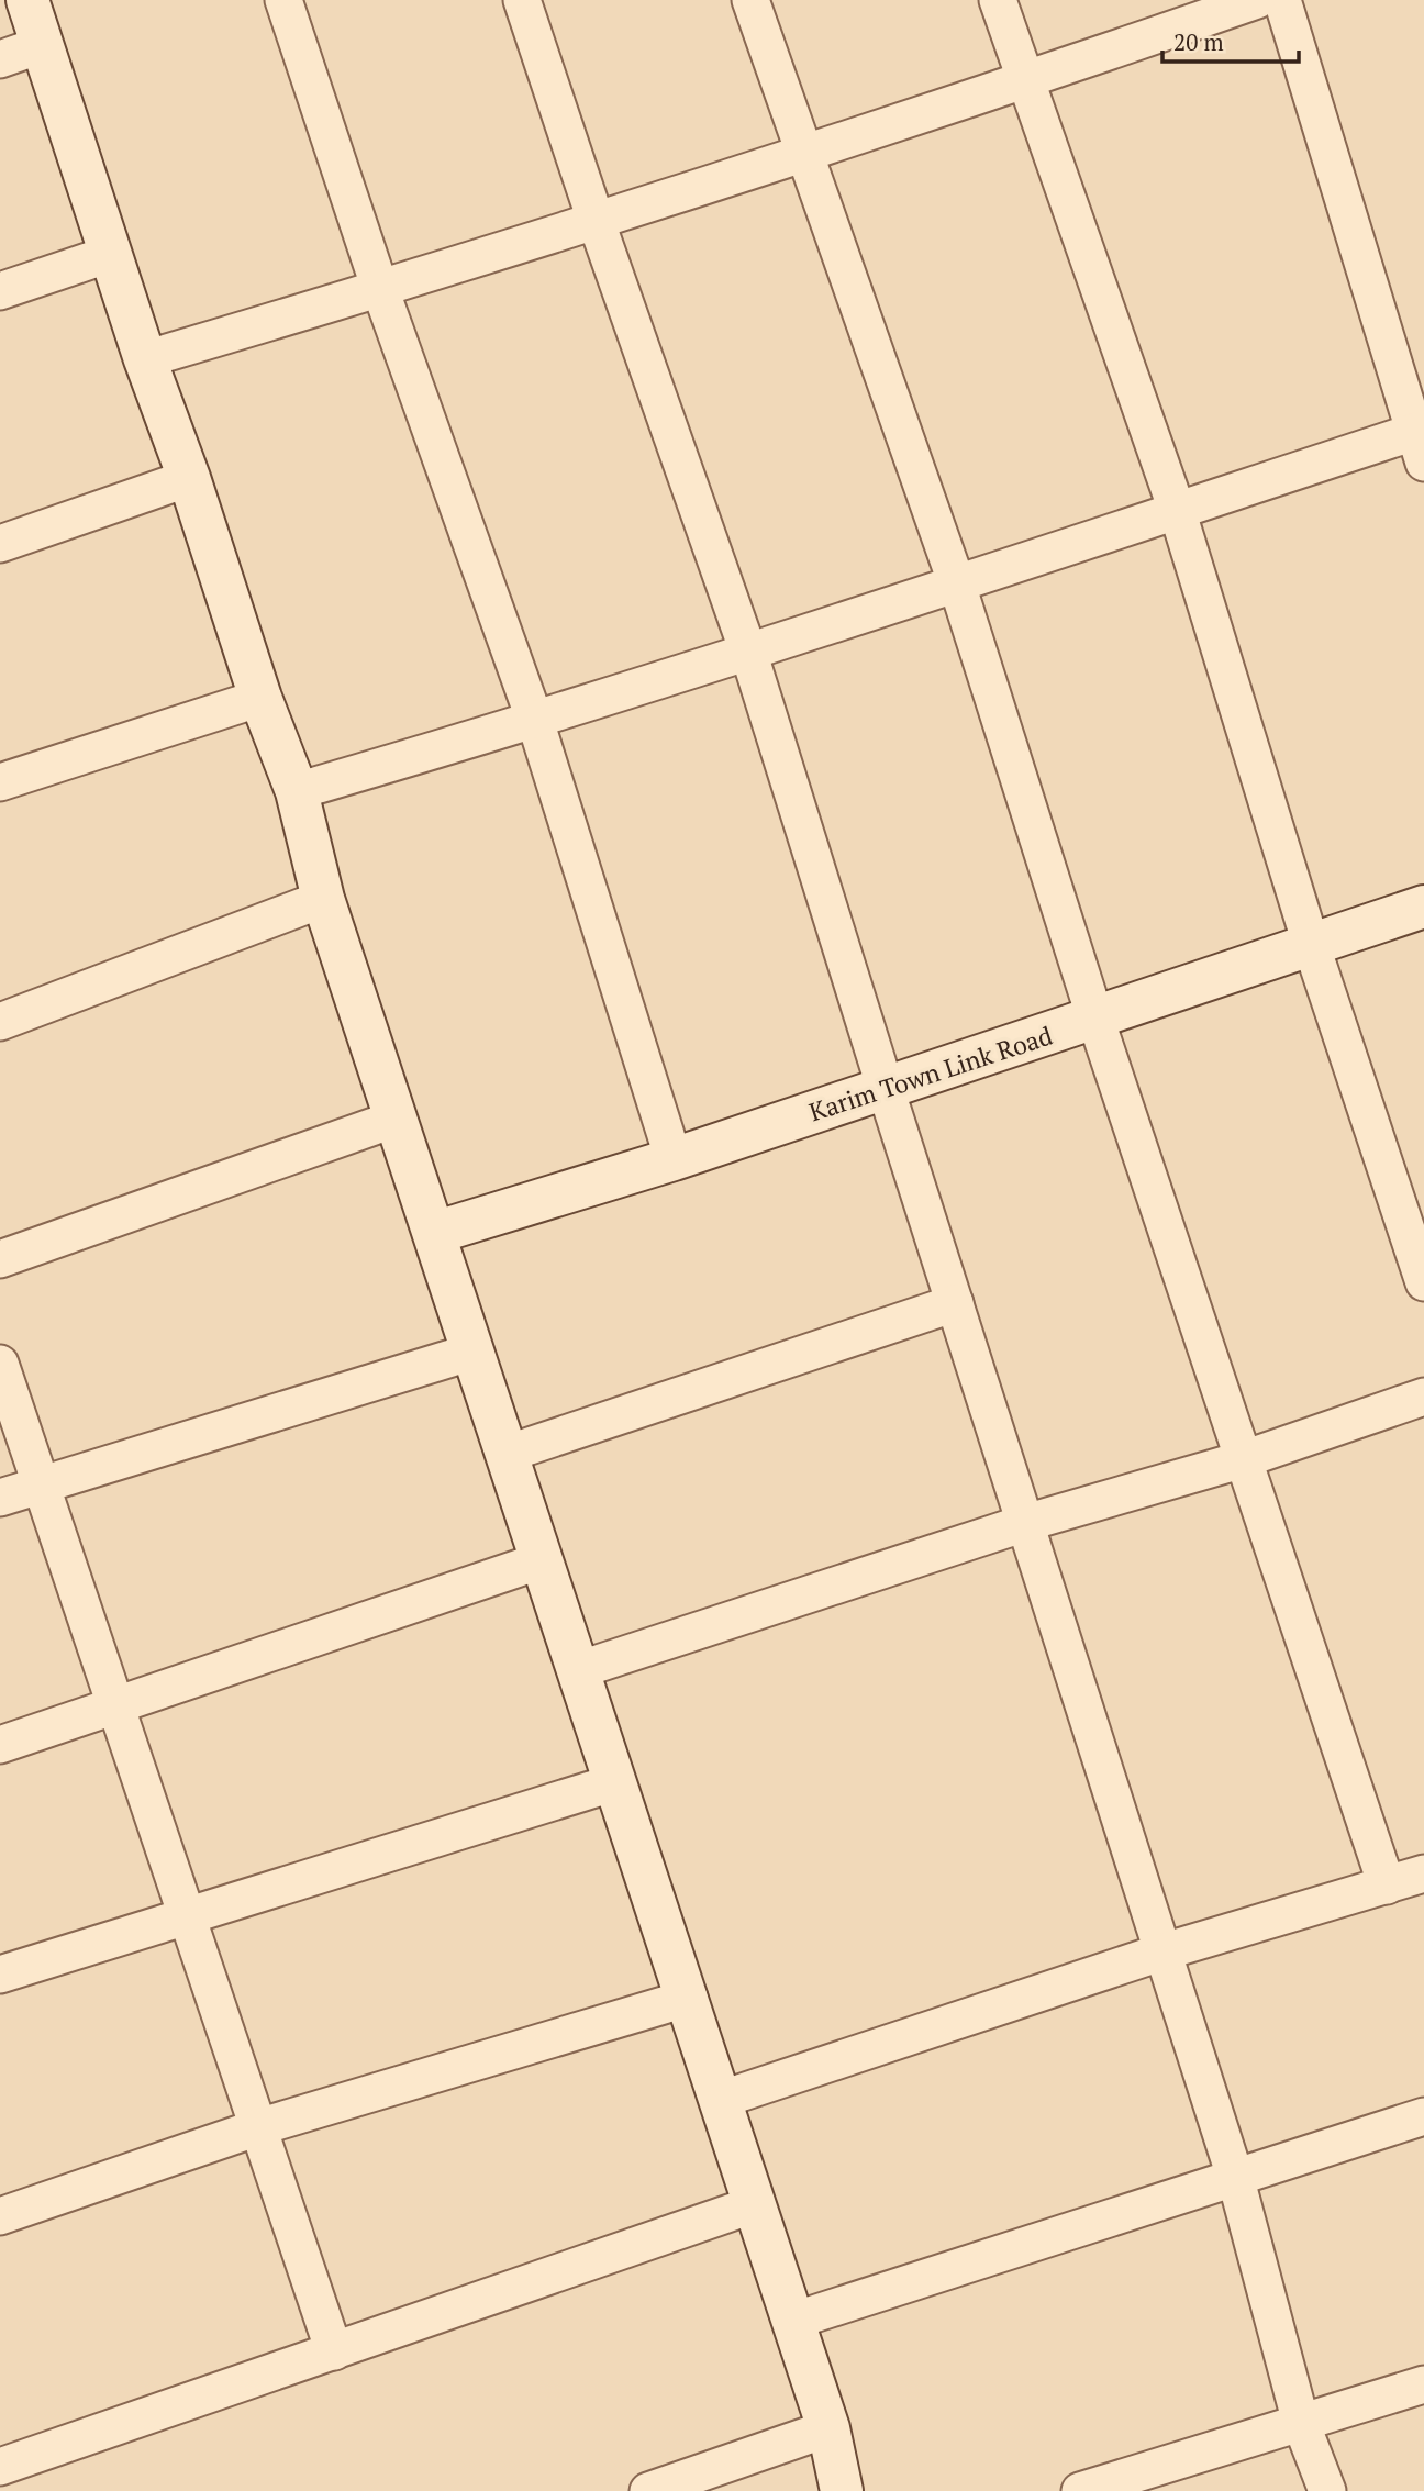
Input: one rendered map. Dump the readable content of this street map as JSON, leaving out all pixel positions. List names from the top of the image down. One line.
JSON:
{"streets":{"street":["Karim Town Link Road"]},"scale_bar":"20 m"}
